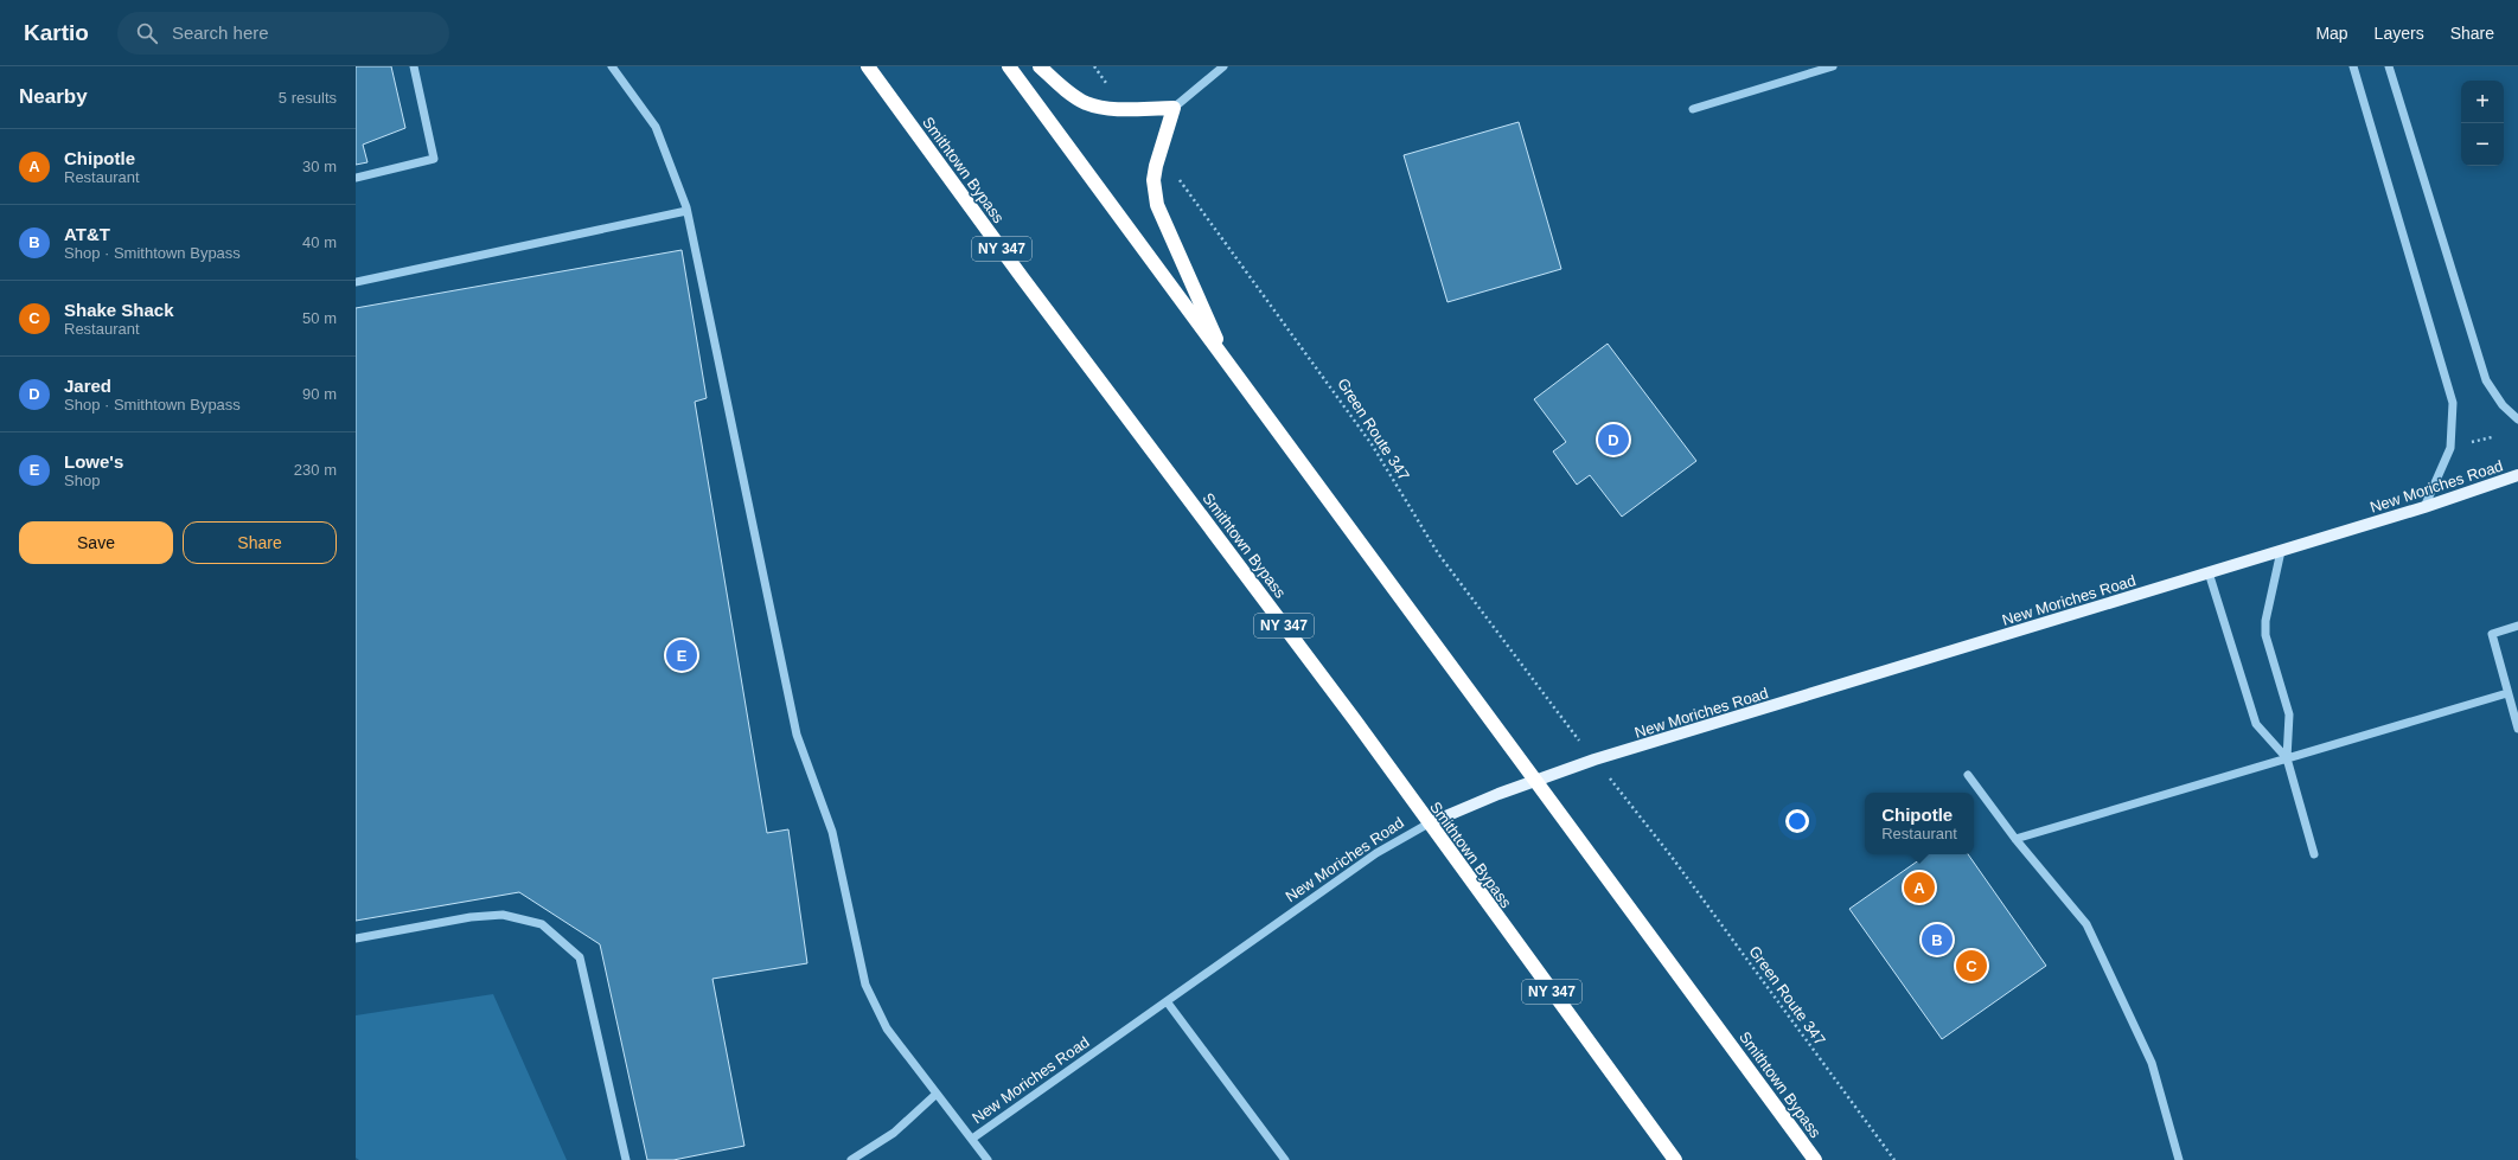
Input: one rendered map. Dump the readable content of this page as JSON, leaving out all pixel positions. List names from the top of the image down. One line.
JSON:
{"streets":{"highway":["Smithtown Bypass","NY 347"],"main road":["New Moriches Road"],"path":["Green Route 347"]},"crossings":[["Smithtown Bypass","New Moriches Road"]],"page":{"header":"Kartio","search":"Search here","nav":["Map","Layers","Share"],"heading":["Nearby","5 results"],"map_buttons":["+","−"],"list":[{"mark":"A","name":"Chipotle","note":"Restaurant","value":"30 m"},{"mark":"B","name":"AT&T","note":"Shop · Smithtown Bypass","value":"40 m"},{"mark":"C","name":"Shake Shack","note":"Restaurant","value":"50 m"},{"mark":"D","name":"Jared","note":"Shop · Smithtown Bypass","value":"90 m"},{"mark":"E","name":"Lowe's","note":"Shop","value":"230 m"}],"pins":["D","E","A","B","C"],"buttons":["Save","Share"],"popup":["Chipotle","Restaurant"]}}
